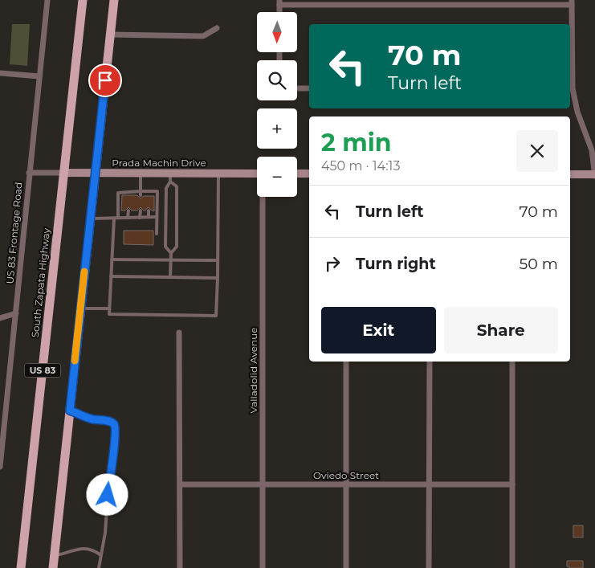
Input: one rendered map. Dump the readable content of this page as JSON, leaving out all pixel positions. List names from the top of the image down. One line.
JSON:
{"streets":{"main road":["South Zapata Highway","US 83"],"street":["Prada Machin Drive","US 83 Frontage Road","Valladolid Avenue","Oviedo Street"]},"crossings":[["Prada Machin Drive","US 83 Frontage Road"],["Prada Machin Drive","South Zapata Highway"],["Prada Machin Drive","US 83"],["Valladolid Avenue","Oviedo Street"]],"north":"bottom","page":{"map_buttons":["+","−"],"turn":["70 m","Turn left"],"heading":["2 min","450 m · 14:13"],"list":[{"name":"Turn left","value":"70 m"},{"name":"Turn right","value":"50 m"}],"buttons":["Exit","Share"]}}
